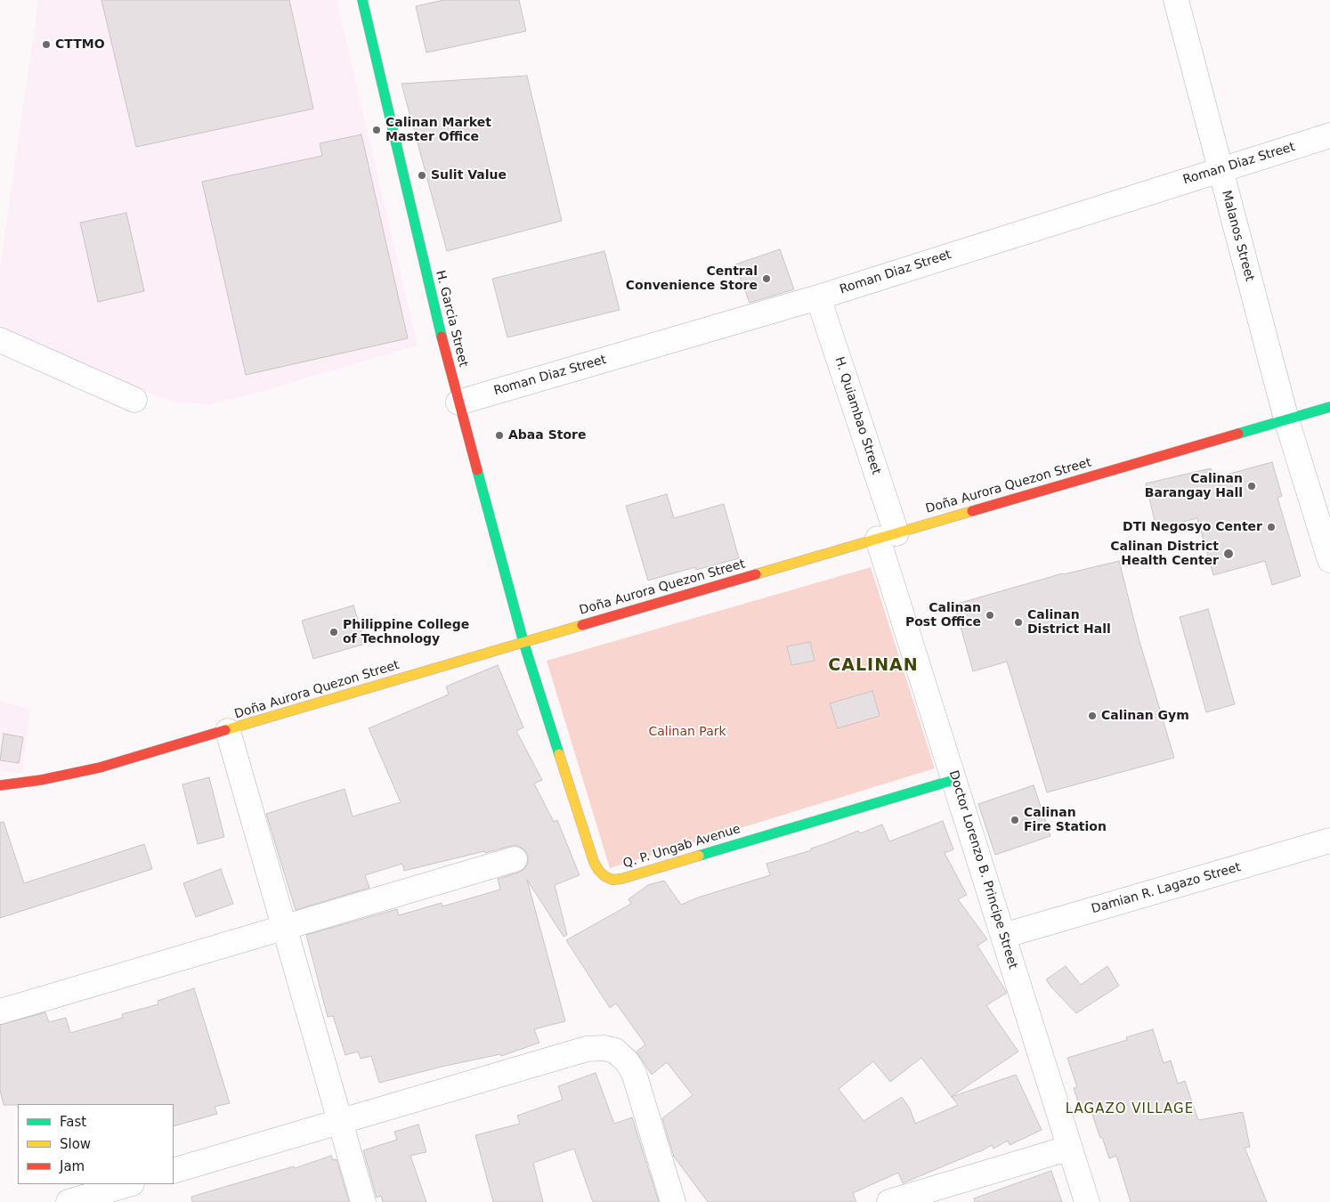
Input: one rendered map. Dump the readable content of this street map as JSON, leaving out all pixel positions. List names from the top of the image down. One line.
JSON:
{"streets":{"street":["Roman Diaz Street","Malanos Street","H. Garcia Street","H. Quiambao Street","Doña Aurora Quezon Street","Q. P. Ungab Avenue","Doctor Lorenzo B. Principe Street","Damian R. Lagazo Street"]},"crossings":[["Roman Diaz Street","Malanos Street"],["Roman Diaz Street","H. Garcia Street"],["Roman Diaz Street","H. Quiambao Street"],["Malanos Street","Doña Aurora Quezon Street"],["H. Garcia Street","Doña Aurora Quezon Street"],["H. Garcia Street","Q. P. Ungab Avenue"],["H. Quiambao Street","Doña Aurora Quezon Street"],["H. Quiambao Street","Doctor Lorenzo B. Principe Street"],["Doña Aurora Quezon Street","Q. P. Ungab Avenue"],["Doña Aurora Quezon Street","Doctor Lorenzo B. Principe Street"],["Q. P. Ungab Avenue","Doctor Lorenzo B. Principe Street"],["Doctor Lorenzo B. Principe Street","Damian R. Lagazo Street"]],"districts":["CALINAN","LAGAZO VILLAGE"],"parks":["Calinan Park"],"places":["CTTMO","Calinan Market Master Office","Sulit Value","Central Convenience Store","Abaa Store","Calinan Barangay Hall","DTI Negosyo Center","Calinan District Health Center","Calinan Post Office","Calinan District Hall","Philippine College of Technology","Calinan Gym","Calinan Fire Station"],"legend":["Fast","Slow","Jam"]}
